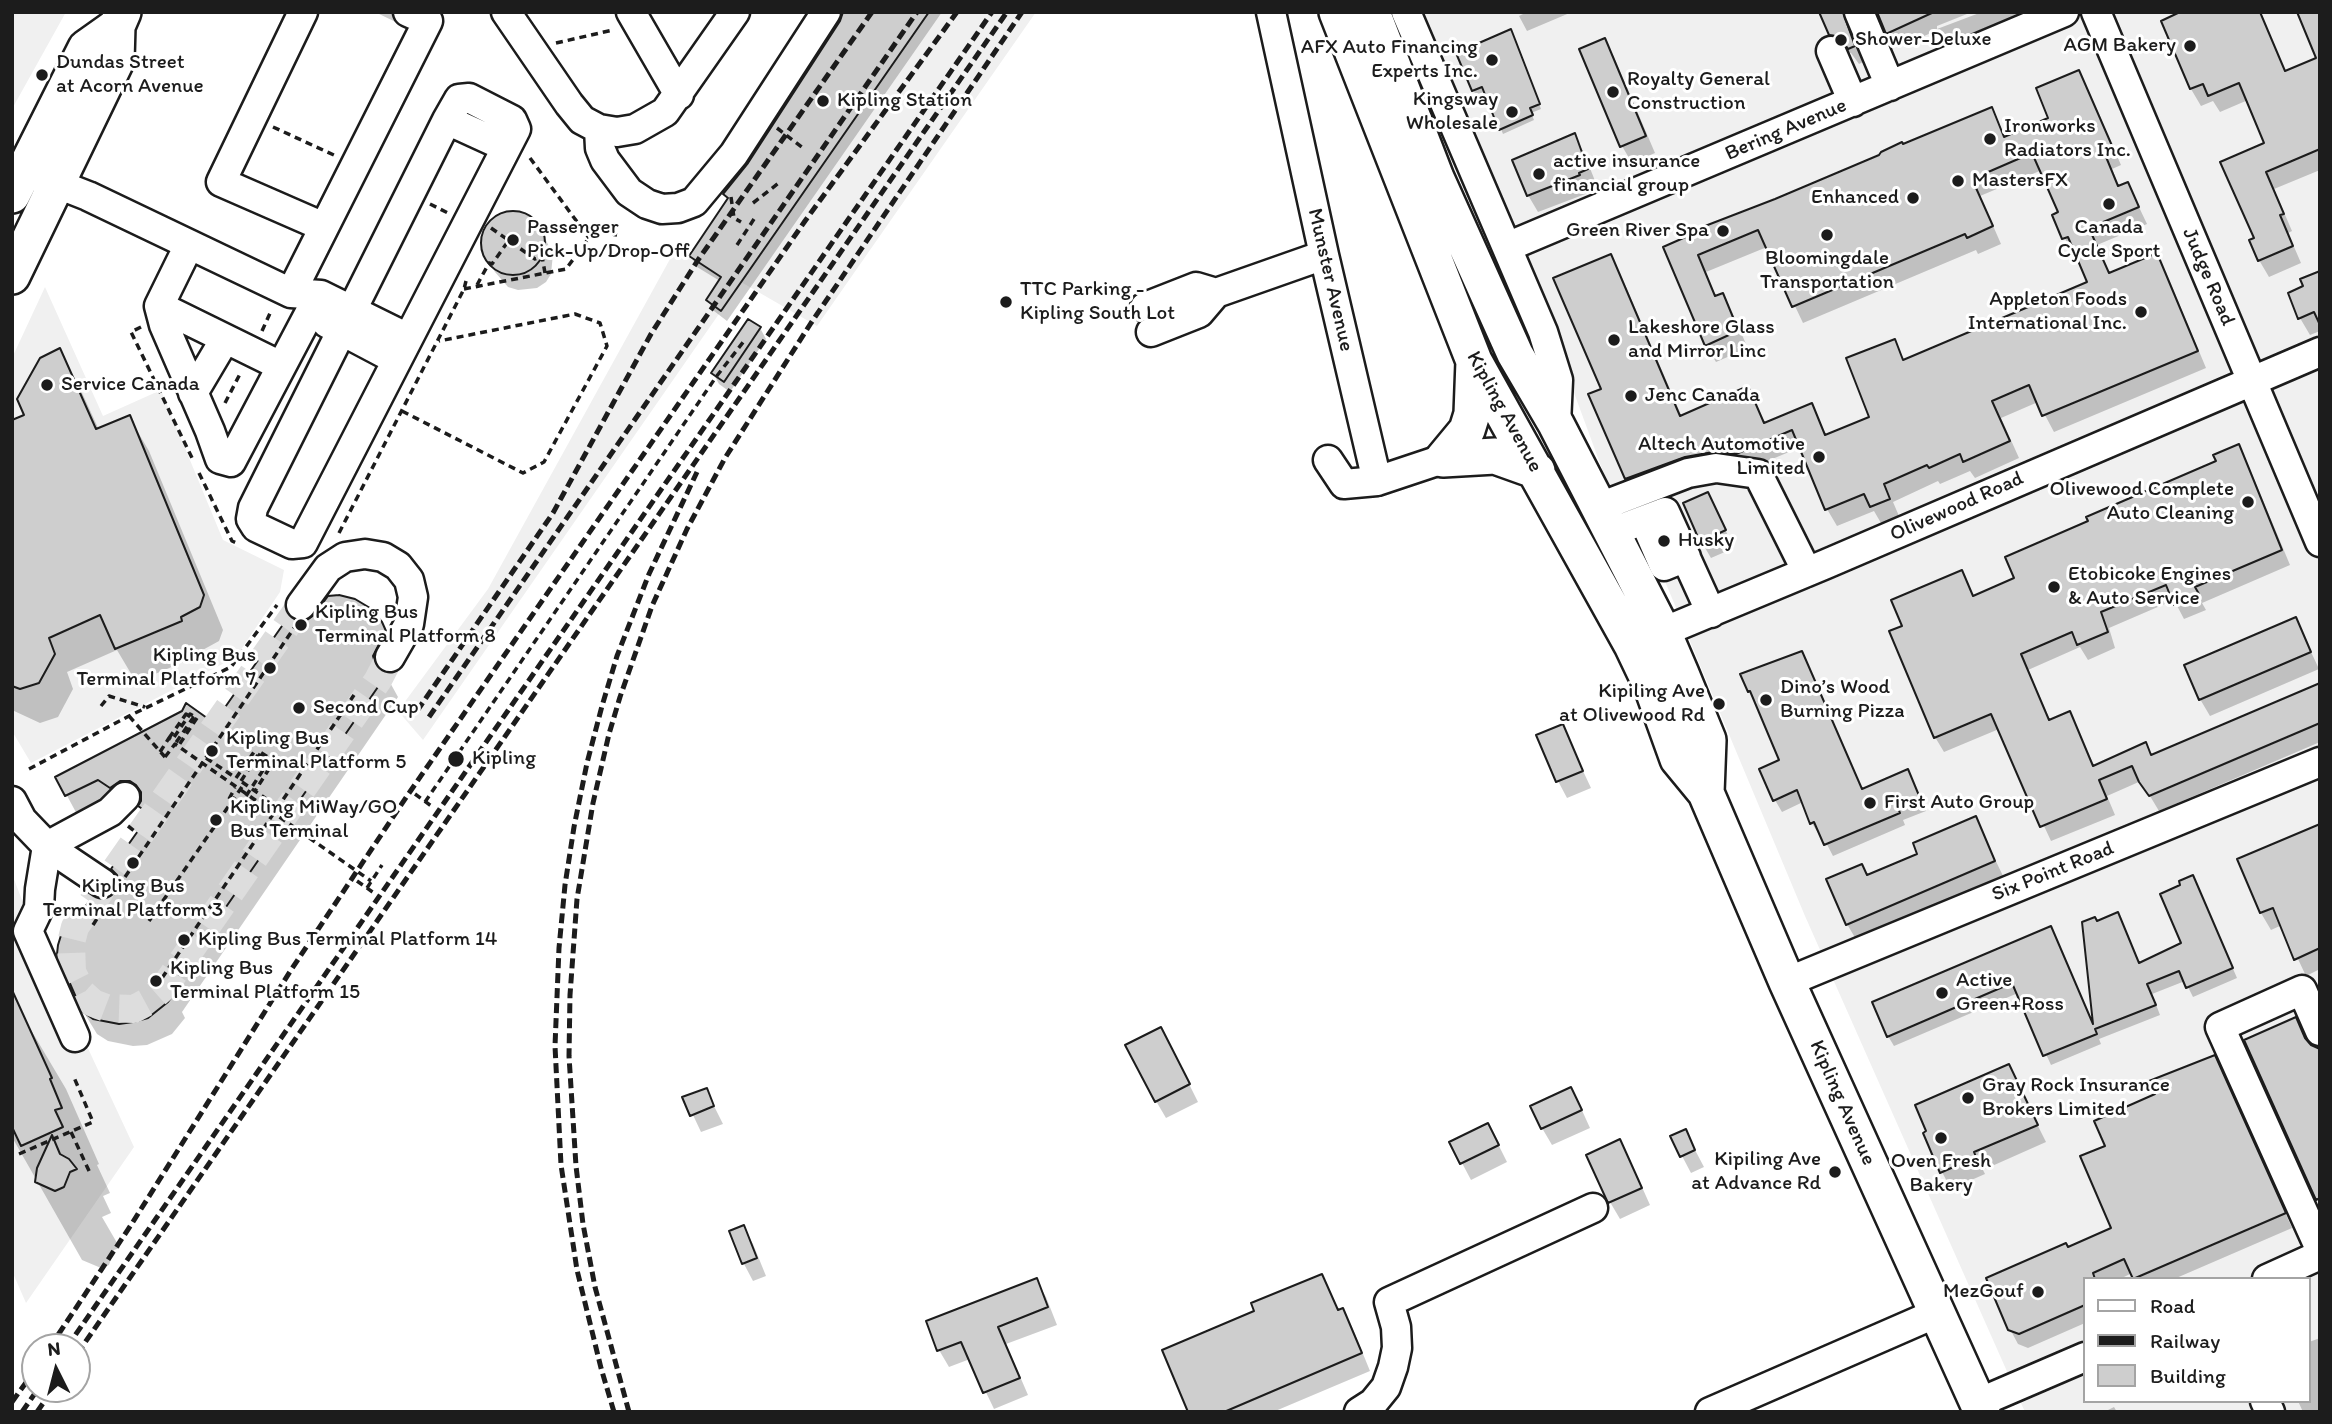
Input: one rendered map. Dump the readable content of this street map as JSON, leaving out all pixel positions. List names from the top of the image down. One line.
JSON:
{"streets":{"main road":["Kipling Avenue"],"street":["Bering Avenue","Judge Road","Munster Avenue","Olivewood Road","Six Point Road"]},"crossings":[["Bering Avenue","Kipling Avenue"],["Judge Road","Olivewood Road"],["Kipling Avenue","Olivewood Road"],["Kipling Avenue","Six Point Road"]],"places":["Shower-Deluxe","AGM Bakery","AFX Auto Financing Experts Inc.","Dundas Street at Acorn Avenue","Royalty General Construction","Kipling Station","Kingsway Wholesale","Ironworks Radiators Inc.","active insurance financial group","MastersFX","Enhanced","Canada Cycle Sport","Green River Spa","Bloomingdale Transportation","Passenger Pick-Up/Drop-Off","TTC Parking - Kipling South Lot","Appleton Foods International Inc.","Lakeshore Glass and Mirror Linc","Service Canada","Jenc Canada","Altech Automotive Limited","Olivewood Complete Auto Cleaning","Husky","Etobicoke Engines & Auto Service","Kipling Bus Terminal Platform 8","Kipling Bus Terminal Platform 7","Dino’s Wood Burning Pizza","Kipiling Ave at Olivewood Rd","Second Cup","Kipling Bus Terminal Platform 5","Kipling","First Auto Group","Kipling MiWay/GO Bus Terminal","Kipling Bus Terminal Platform 3","Kipling Bus Terminal Platform 14","Kipling Bus Terminal Platform 15","Active Green+Ross","Gray Rock Insurance Brokers Limited","Oven Fresh Bakery","Kipiling Ave at Advance Rd","MezGouf"],"legend":["Road","Railway","Building"],"north":"top"}
